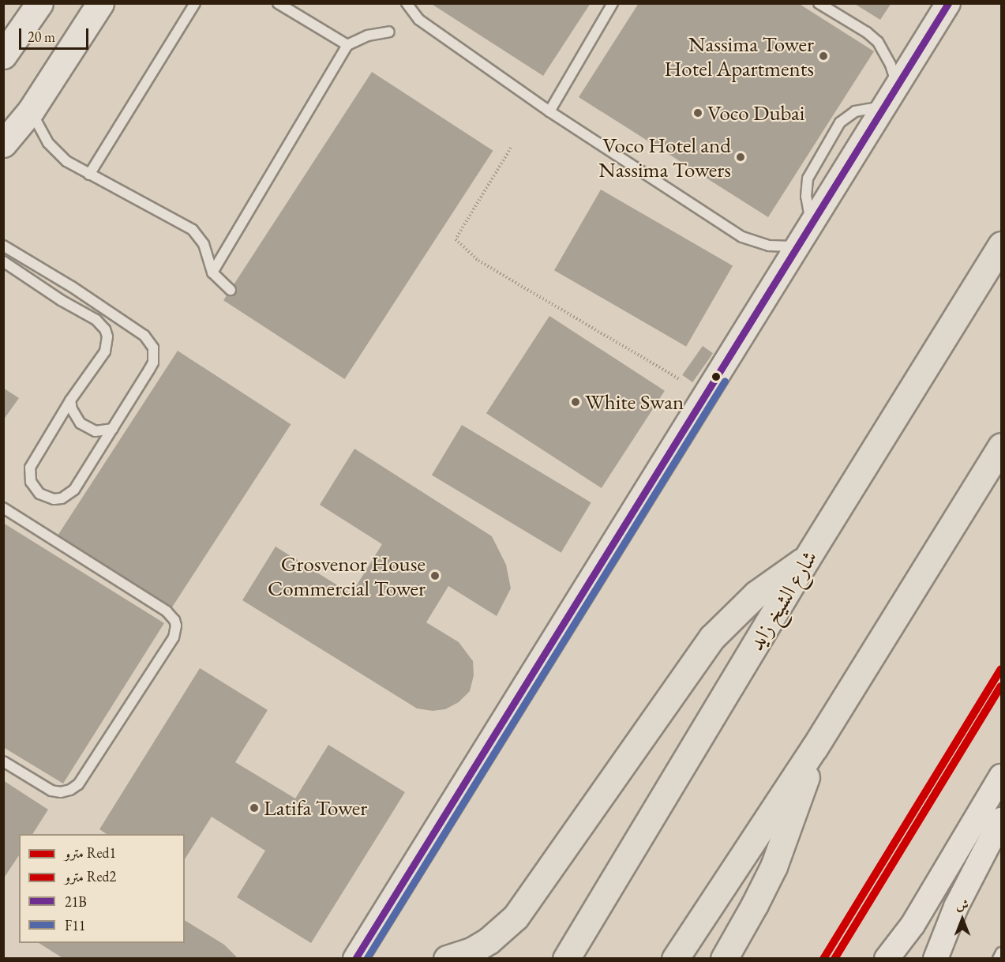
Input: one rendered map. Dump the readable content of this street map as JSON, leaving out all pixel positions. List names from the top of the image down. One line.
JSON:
{"streets":{"highway":["شارع الشيخ زايد"]},"places":["Nassima Tower Hotel Apartments","Voco Dubai","Voco Hotel and Nassima Towers","White Swan","Grosvenor House Commercial Tower","Latifa Tower"],"lines":["transit line 21B","transit line F11","metro line Red1","metro line Red2"],"legend":["مترو Red1","مترو Red2","21B","F11"],"scale_bar":"20 m","north":"top"}
